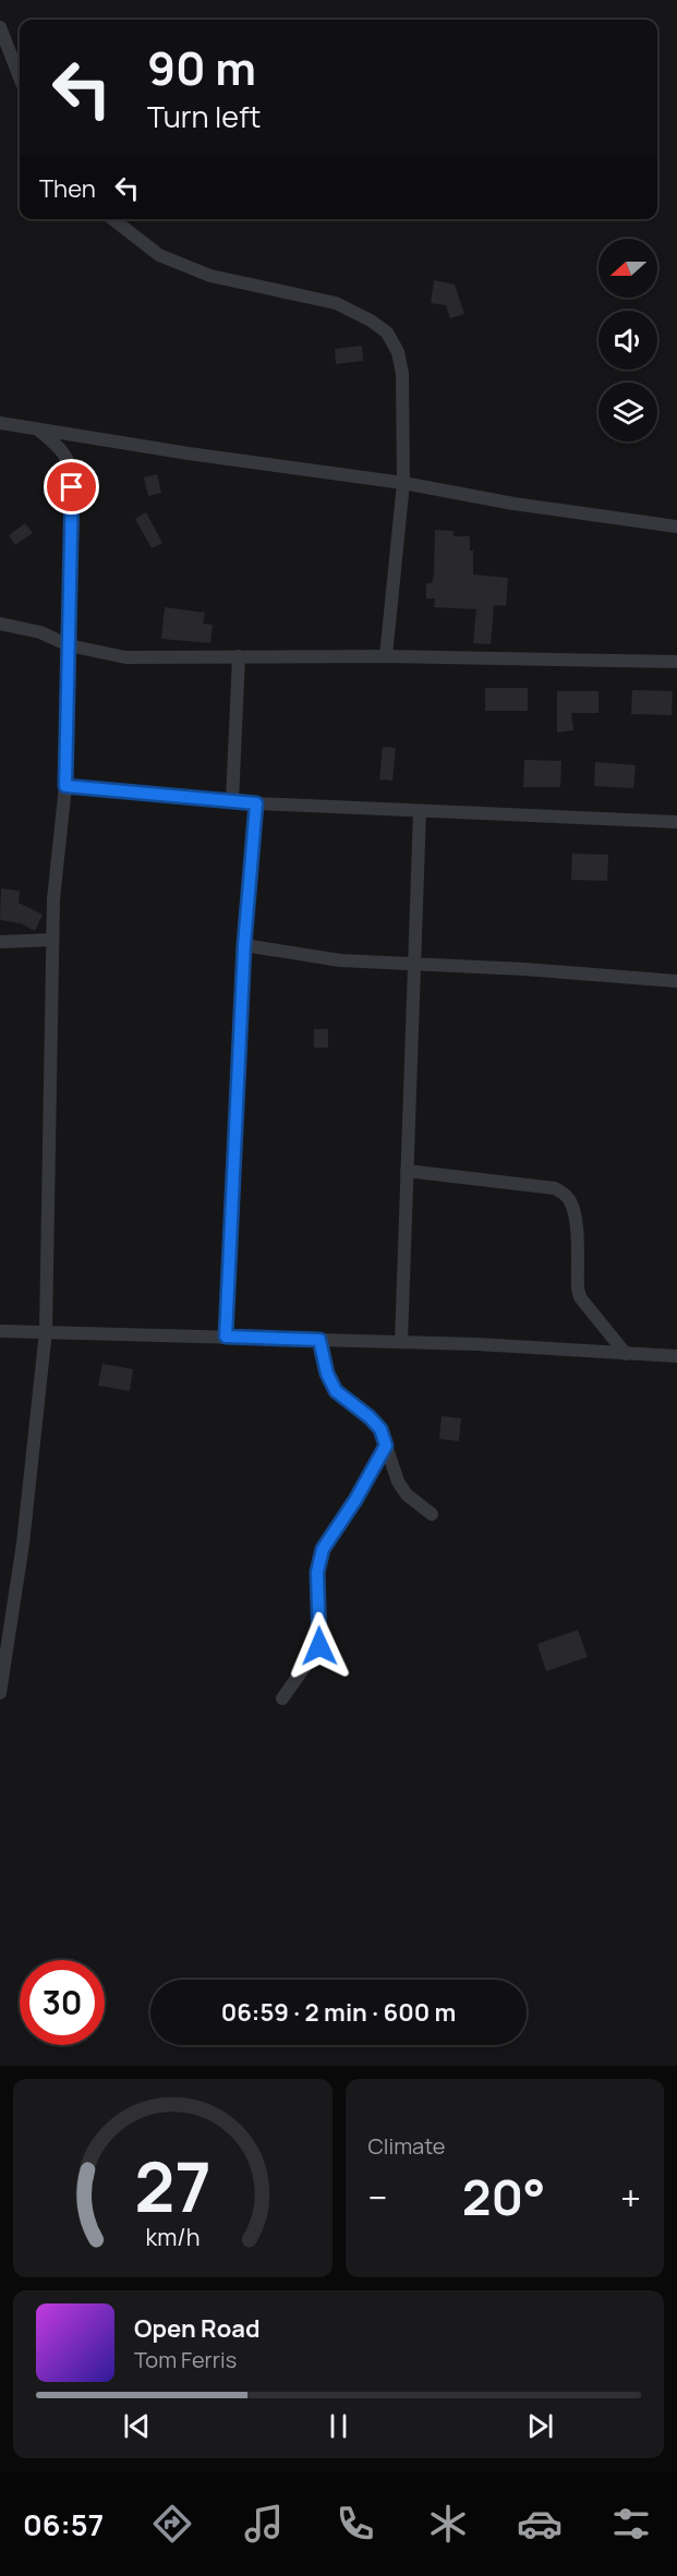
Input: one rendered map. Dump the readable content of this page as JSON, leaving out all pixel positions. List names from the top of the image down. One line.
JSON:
{"north":"left","page":{"turn":["90 m","Turn left"],"then":"Then","limit":"30","trip":"06:59 · 2 min · 600 m","tile":"Climate","heat":["−","20°","+"],"song":["Open Road","Tom Ferris"],"tabs":"06:57","gauge":["27","km/h"]}}
